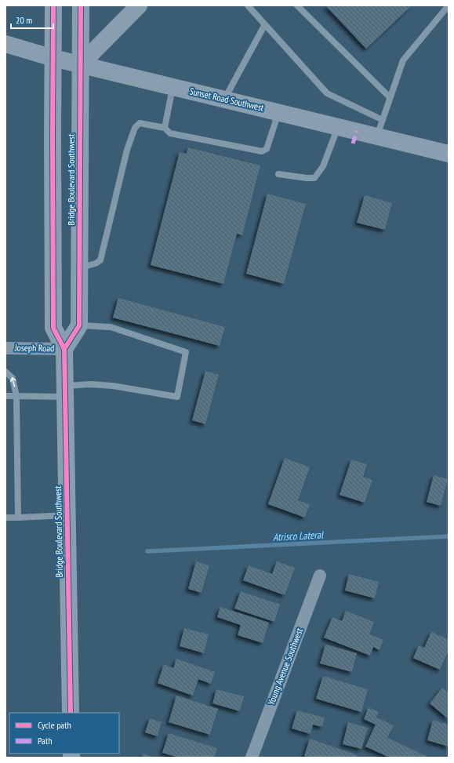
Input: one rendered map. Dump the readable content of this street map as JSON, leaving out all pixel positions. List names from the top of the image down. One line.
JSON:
{"streets":{"main road":["Sunset Road Southwest","Bridge Boulevard Southwest"],"street":["Joseph Road","Young Avenue Southwest"]},"crossings":[["Sunset Road Southwest","Bridge Boulevard Southwest"],["Bridge Boulevard Southwest","Joseph Road"]],"water":["Atrisco Lateral"],"legend":["Cycle path","Path"],"scale_bar":"20 m"}
